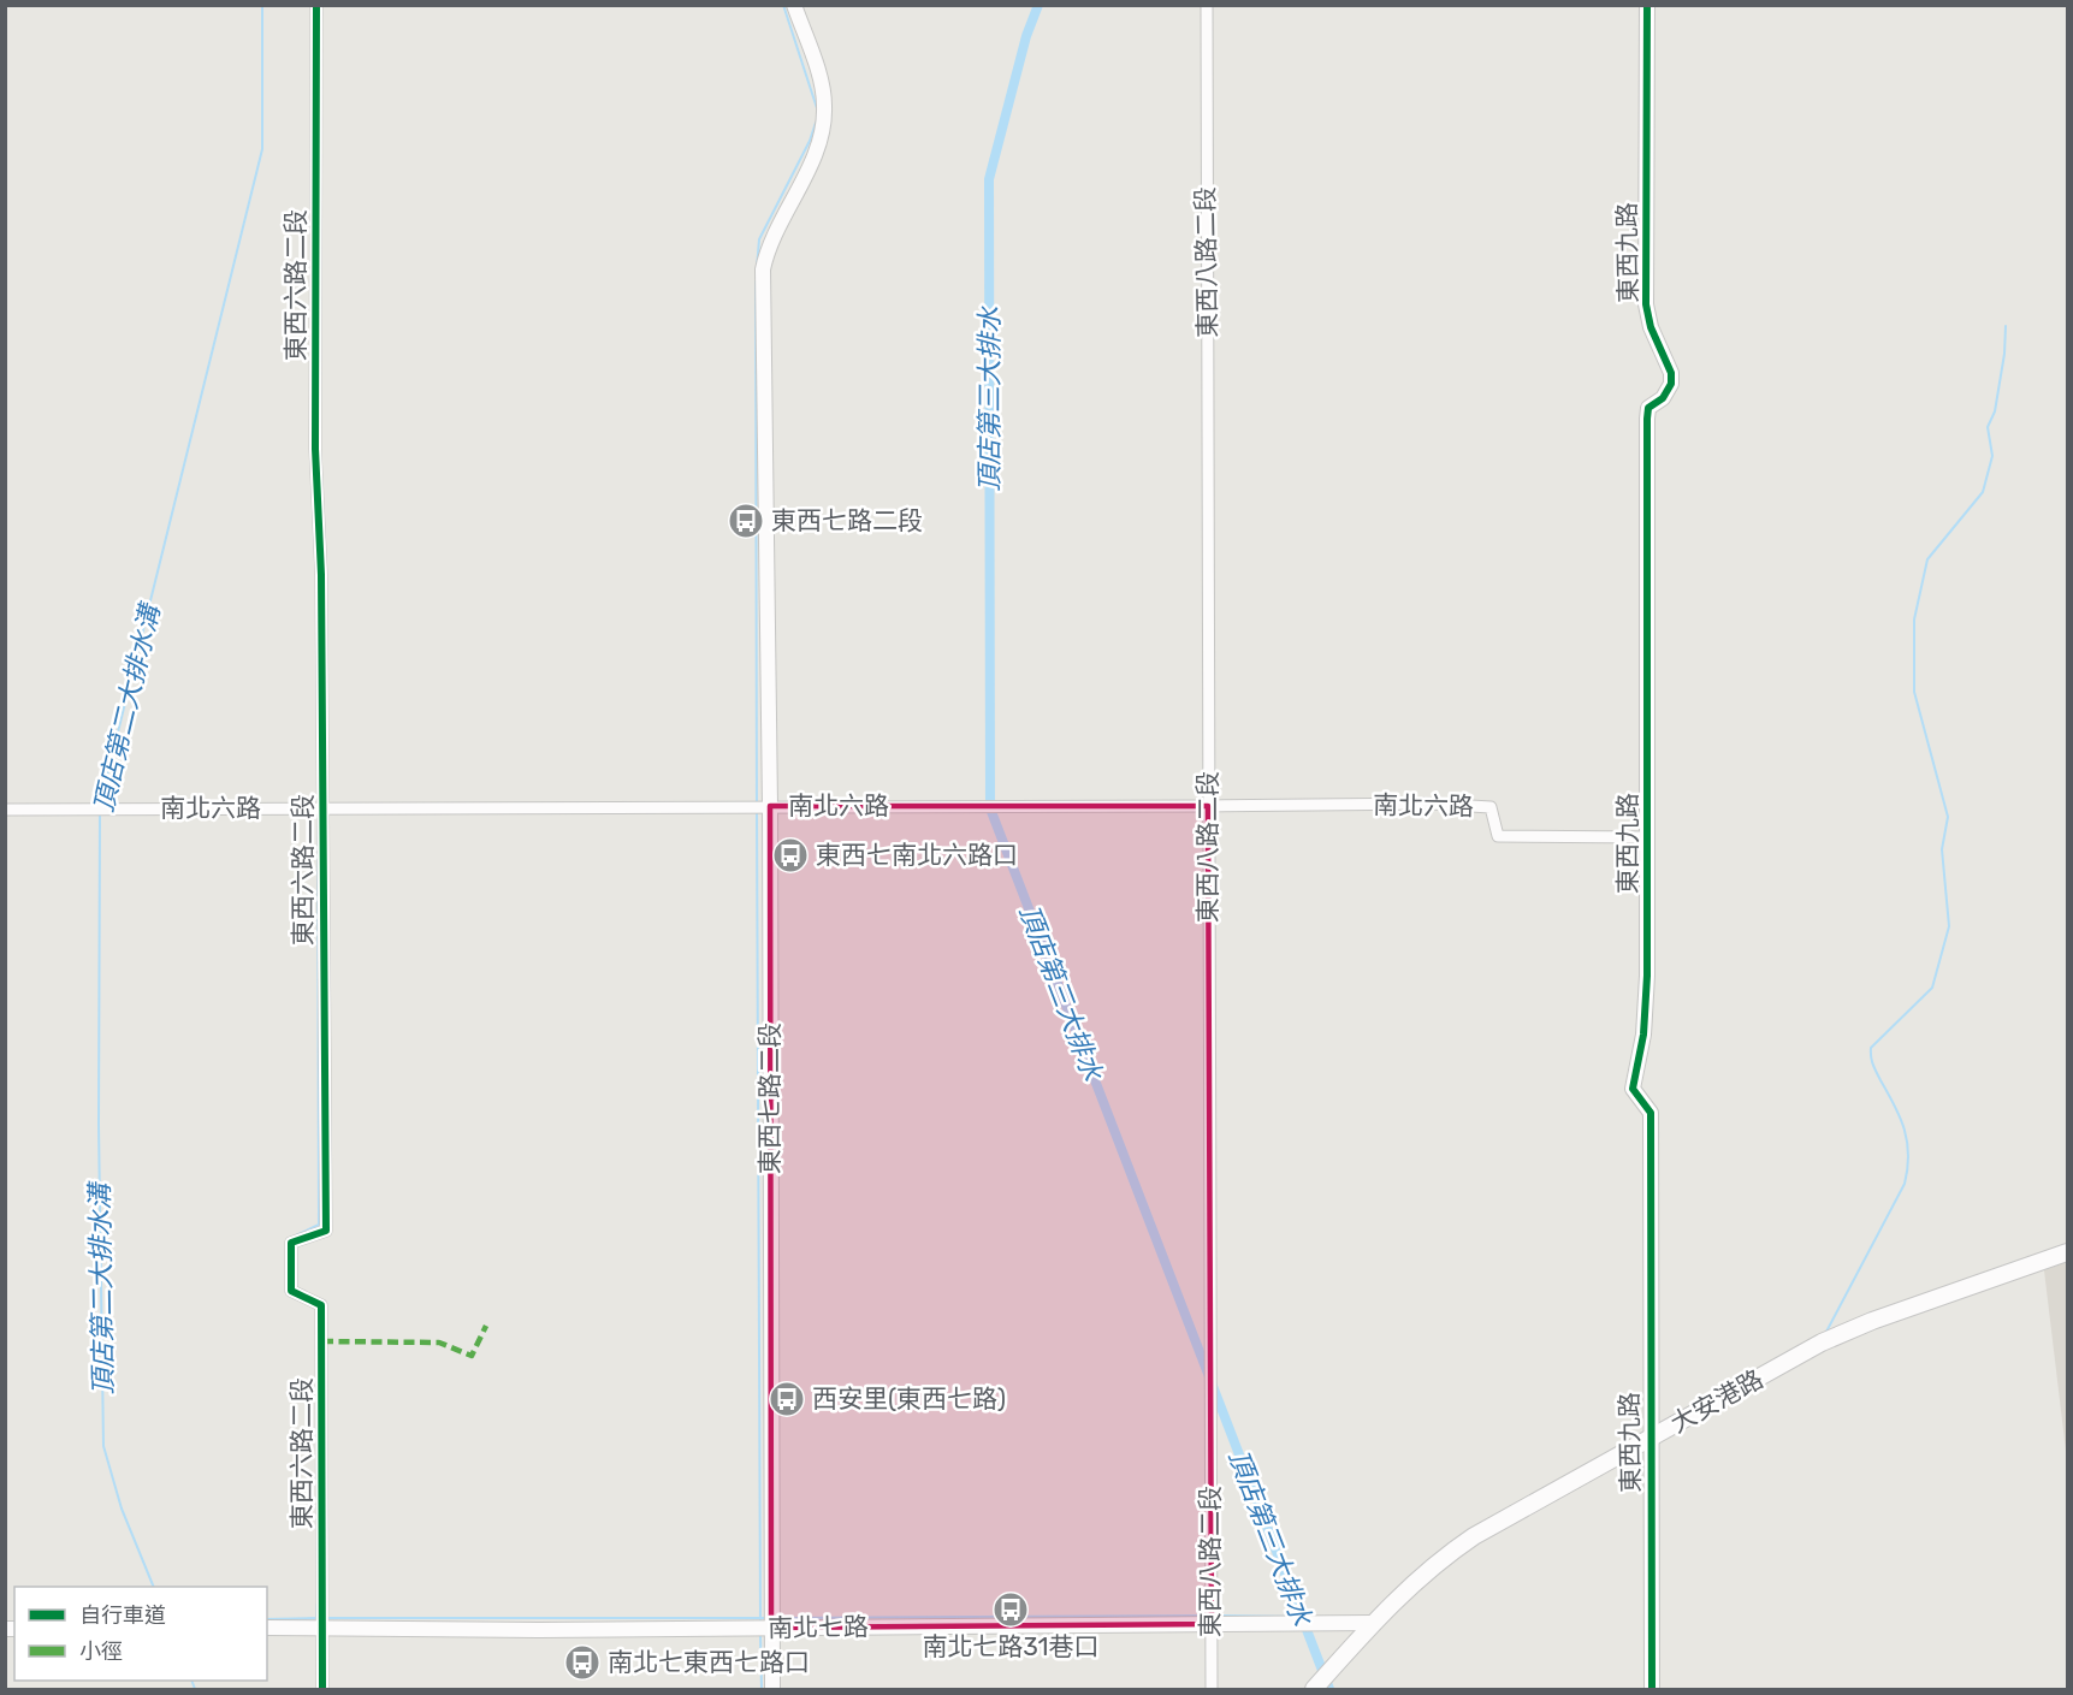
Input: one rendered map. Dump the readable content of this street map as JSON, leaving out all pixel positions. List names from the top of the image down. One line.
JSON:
{"streets":{"main road":["大安港路"],"street":["東西九路","東西八路二段","東西六路二段","南北六路","東西七路二段","南北七路"]},"crossings":[["東西九路","南北六路"],["東西九路","大安港路"],["東西八路二段","南北六路"],["東西八路二段","南北七路"],["東西六路二段","南北六路"],["東西六路二段","南北七路"],["南北六路","東西七路二段"],["東西七路二段","南北七路"],["大安港路","南北七路"]],"water":["頂店第三大排水","頂店第二大排水溝"],"places":{"bus stop":["東西七路二段","東西七南北六路口","西安里(東西七路)","南北七路31巷口","南北七東西七路口"]},"legend":["自行車道","小徑"]}
